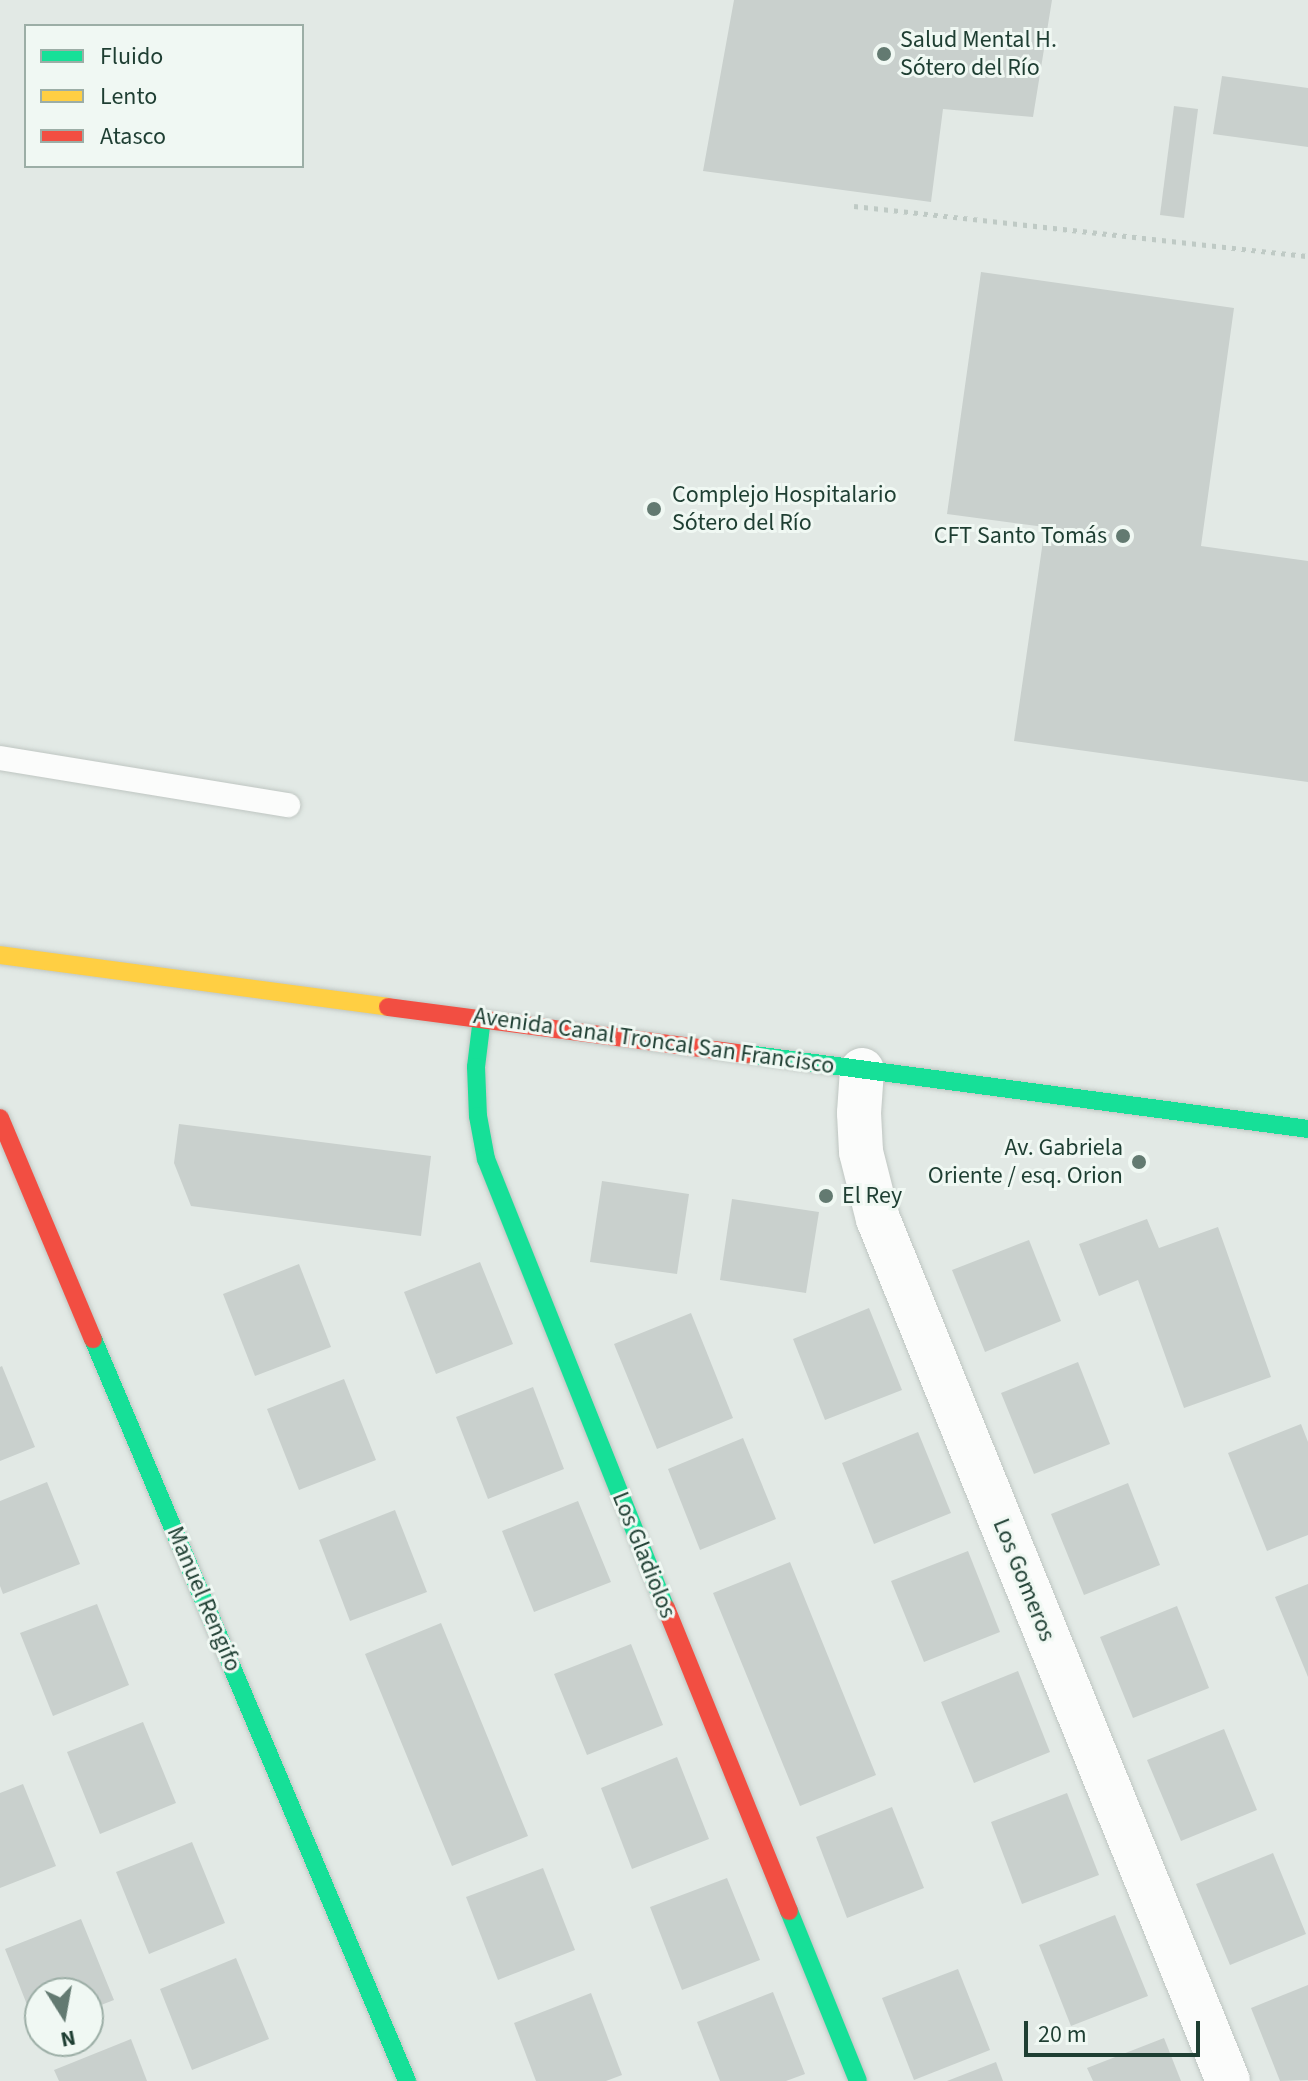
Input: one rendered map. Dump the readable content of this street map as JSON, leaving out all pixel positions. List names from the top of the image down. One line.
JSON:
{"streets":{"street":["Avenida Canal Troncal San Francisco","Los Gladiolos","Los Gomeros","Manuel Rengifo"]},"crossings":[["Avenida Canal Troncal San Francisco","Los Gladiolos"],["Avenida Canal Troncal San Francisco","Los Gomeros"]],"places":["Salud Mental H. Sótero del Río","Complejo Hospitalario Sótero del Río","CFT Santo Tomás","Av. Gabriela Oriente / esq. Orion","El Rey"],"legend":["Fluido","Lento","Atasco"],"scale_bar":"20 m","north":"bottom"}
